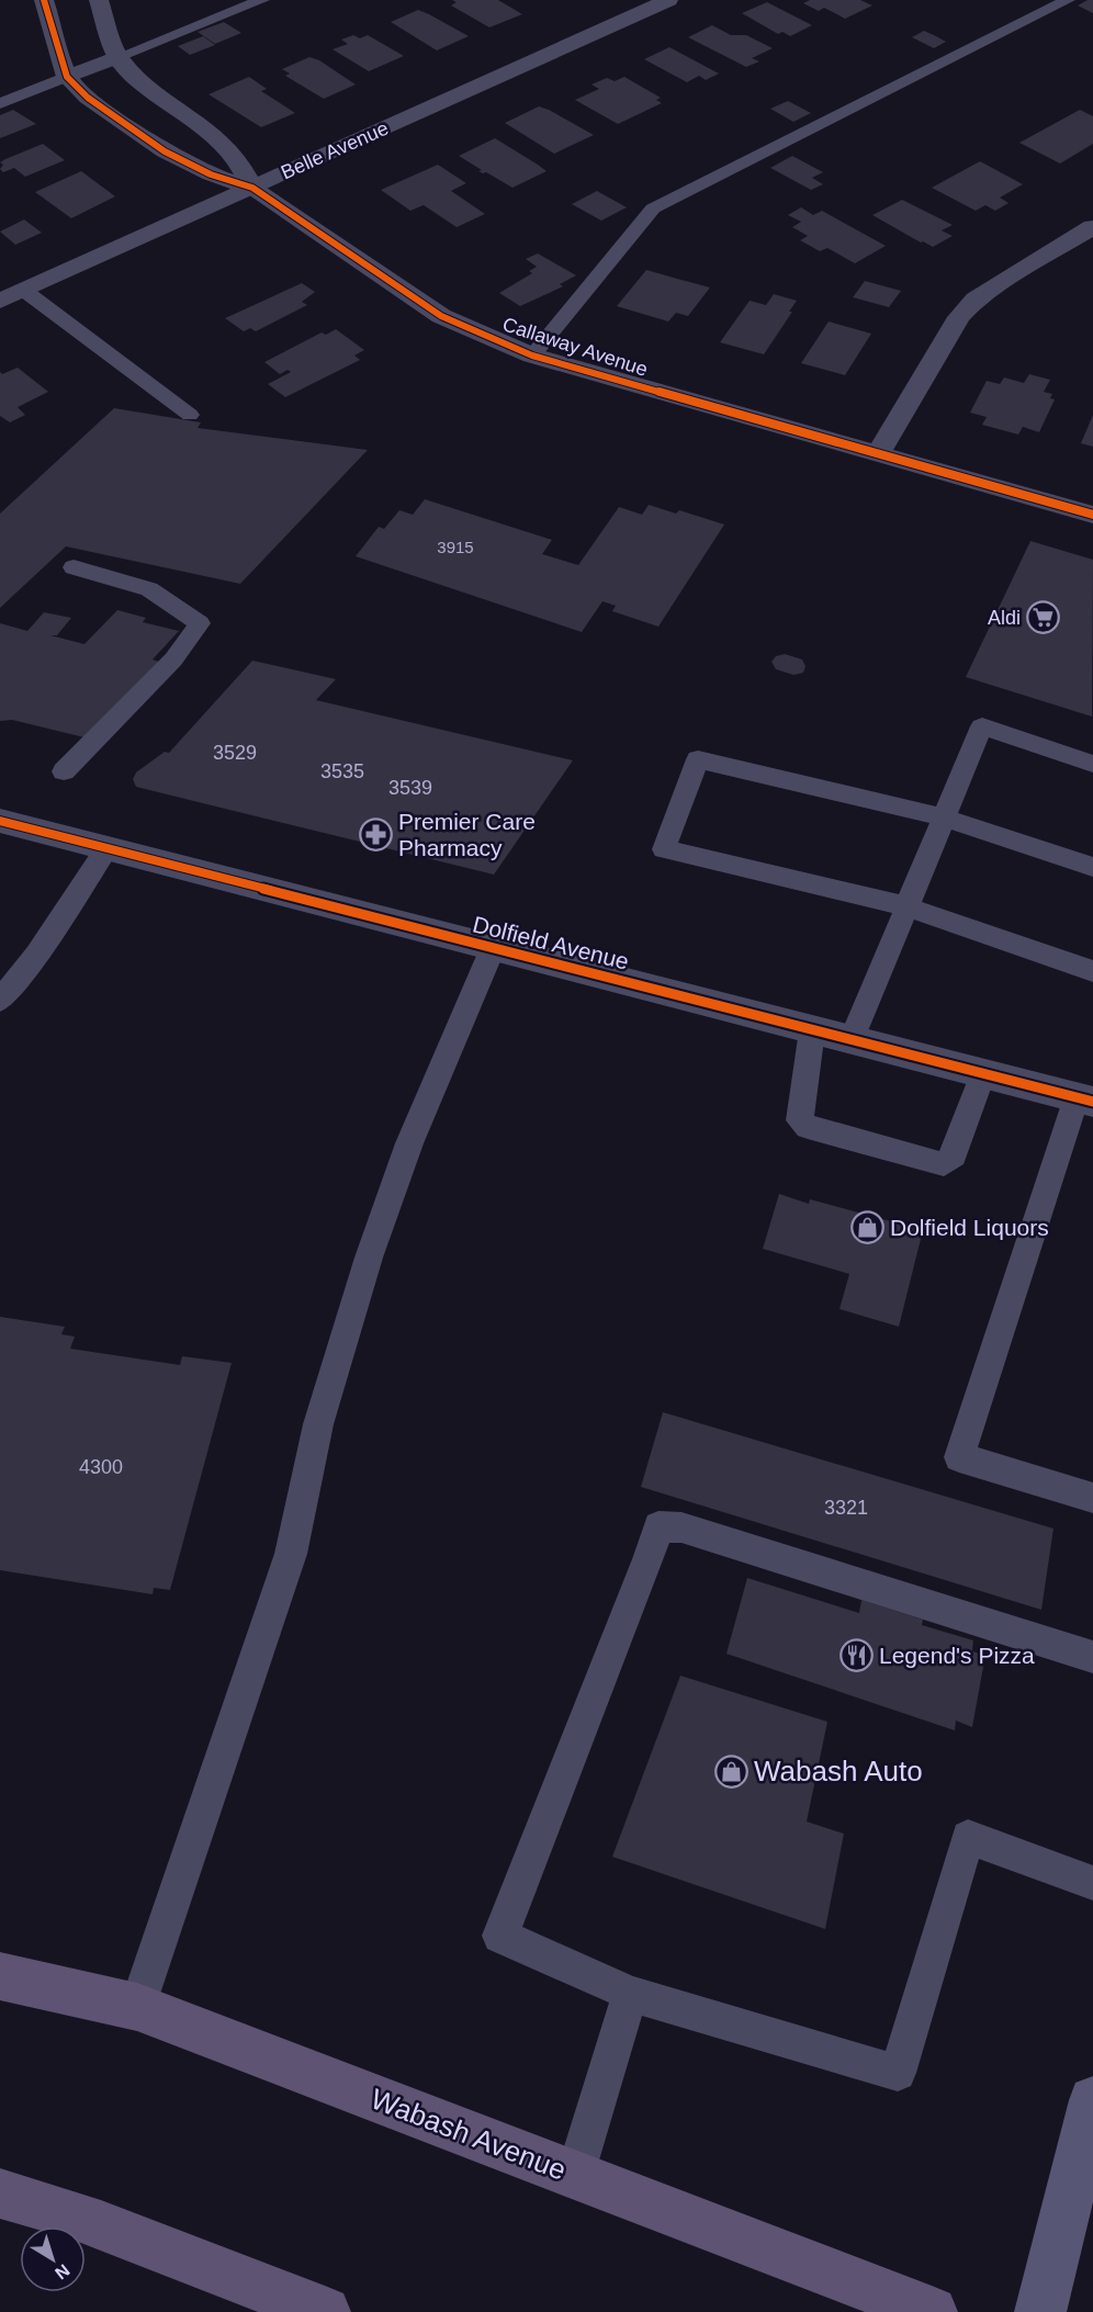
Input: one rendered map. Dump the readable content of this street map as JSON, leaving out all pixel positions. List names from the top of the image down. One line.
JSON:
{"streets":{"main road":["Wabash Avenue"],"street":["Belle Avenue","Callaway Avenue","Dolfield Avenue"]},"crossings":[["Belle Avenue","Callaway Avenue"]],"places":{"supermarket":["Aldi"],"pharmacy":["Premier Care Pharmacy"],"shop":["Dolfield Liquors","Wabash Auto"],"restaurant":["Legend's Pizza"]},"house_numbers":["3915","3529","3535","3539","4300","3321"],"north":"bottom right"}
